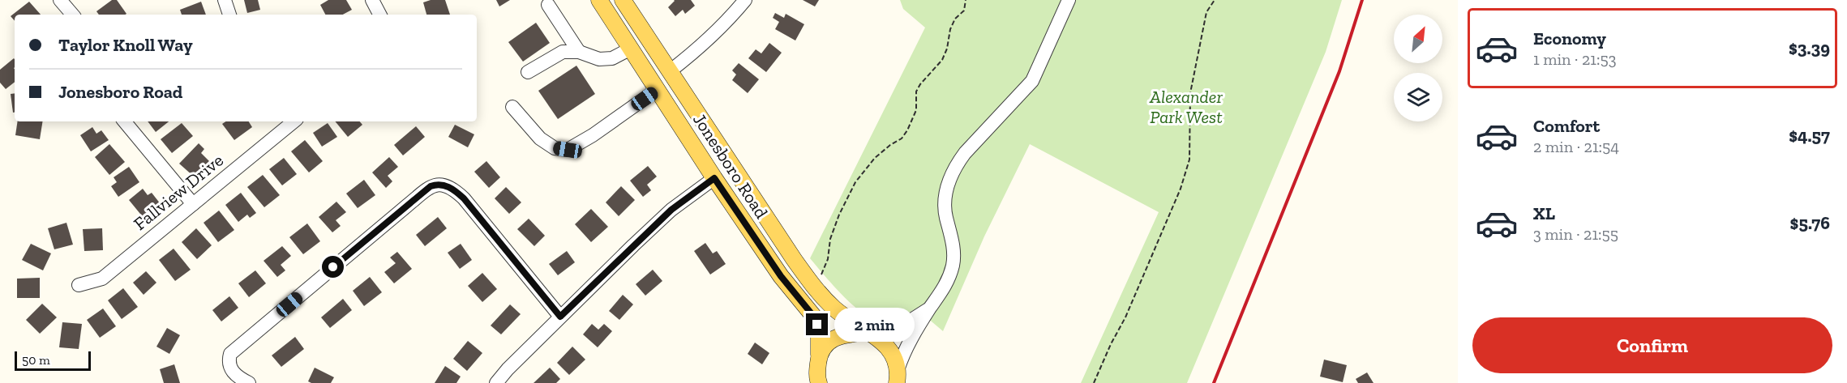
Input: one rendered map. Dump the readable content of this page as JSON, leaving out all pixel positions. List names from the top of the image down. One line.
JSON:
{"streets":{"main road":["Jonesboro Road"],"street":["Fallview Drive"]},"parks":["Alexander Park West"],"scale_bar":"50 m","north":"top right","page":{"list":[{"name":"Economy","note":"1 min · 21:53","value":"$3.39"},{"name":"Comfort","note":"2 min · 21:54","value":"$4.57"},{"name":"XL","note":"3 min · 21:55","value":"$5.76"}],"banner":["Taylor Knoll Way","Jonesboro Road"],"bubble":"2 min","buttons":"Confirm","scale":"50 m"}}
